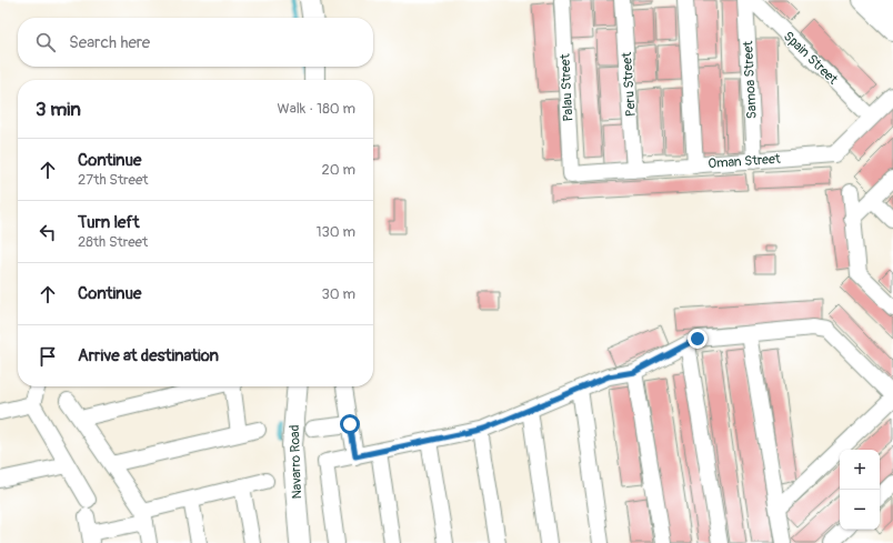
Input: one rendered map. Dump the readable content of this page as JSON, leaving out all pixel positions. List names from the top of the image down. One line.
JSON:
{"streets":{"street":["Spain Street","Samoa Street","Peru Street","Palau Street","Oman Street","Navarro Road"]},"crossings":[["Spain Street","Oman Street"],["Samoa Street","Oman Street"],["Peru Street","Oman Street"],["Palau Street","Oman Street"]],"page":{"search":"Search here","heading":["3 min","Walk · 180 m"],"list":[["Continue","27th Street","20 m"],["Turn left","28th Street","130 m"],["Continue","30 m"],"Arrive at destination"],"map_buttons":["+","−"]}}
